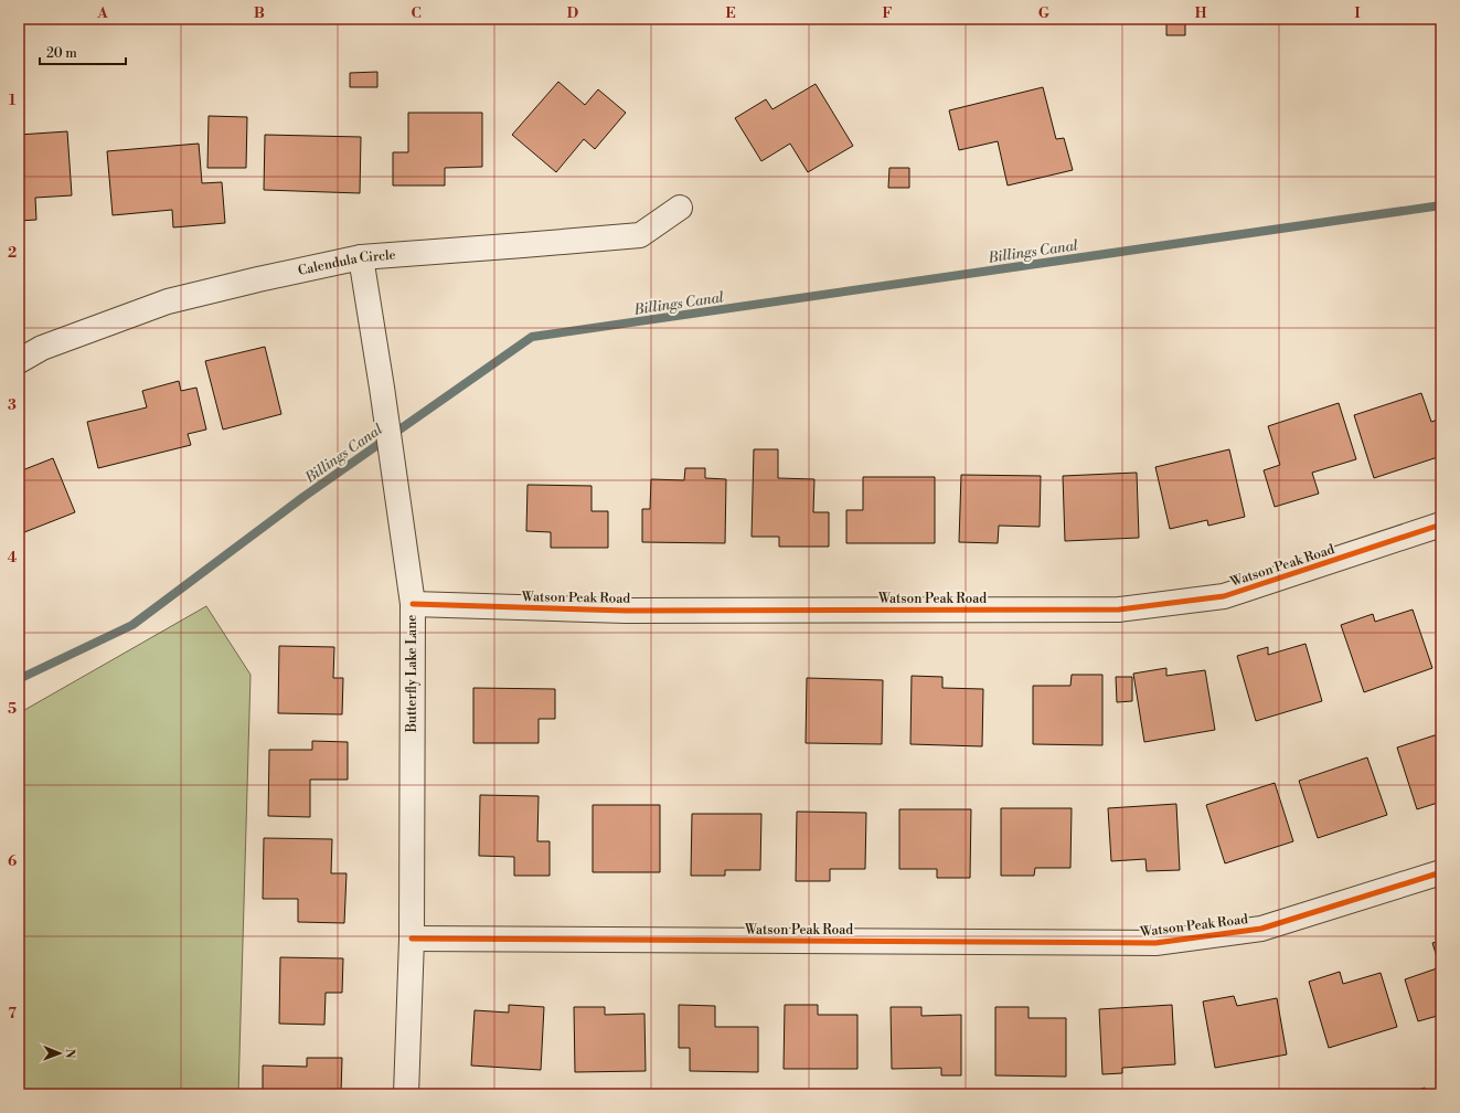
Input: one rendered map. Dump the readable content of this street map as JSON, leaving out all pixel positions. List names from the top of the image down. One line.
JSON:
{"streets":{"street":["Calendula Circle","Watson Peak Road","Butterfly Lake Lane"]},"crossings":[["Calendula Circle","Butterfly Lake Lane"],["Watson Peak Road","Butterfly Lake Lane"]],"water":["Billings Canal"],"scale_bar":"20 m","north":"right","grid":{"columns":["A","B","C","D","E","F","G","H","I"],"rows":["1","2","3","4","5","6","7"]}}
